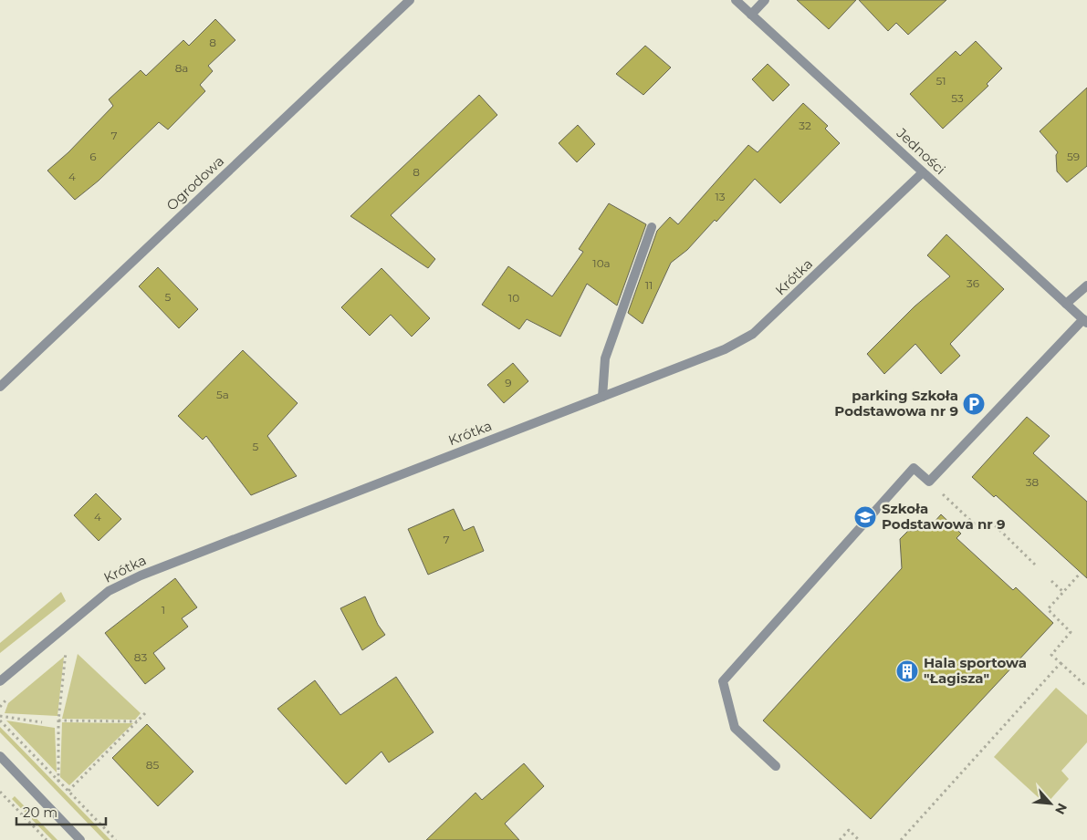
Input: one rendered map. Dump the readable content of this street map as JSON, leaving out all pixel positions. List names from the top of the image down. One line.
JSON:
{"streets":{"street":["Jedności","Ogrodowa","Krótka"]},"crossings":[["Jedności","Krótka"]],"places":{"parking":["parking Szkoła Podstawowa nr 9"],"school or university":["Szkoła Podstawowa nr 9"],"building":["Hala sportowa \"Łagisza\""]},"house_numbers":["8","8a","51","53","32","7","6","59","8","4","13","10a","36","11","5","10","9","5a","5","38","4","7","1","83","85"],"scale_bar":"20 m","north":"bottom right"}
